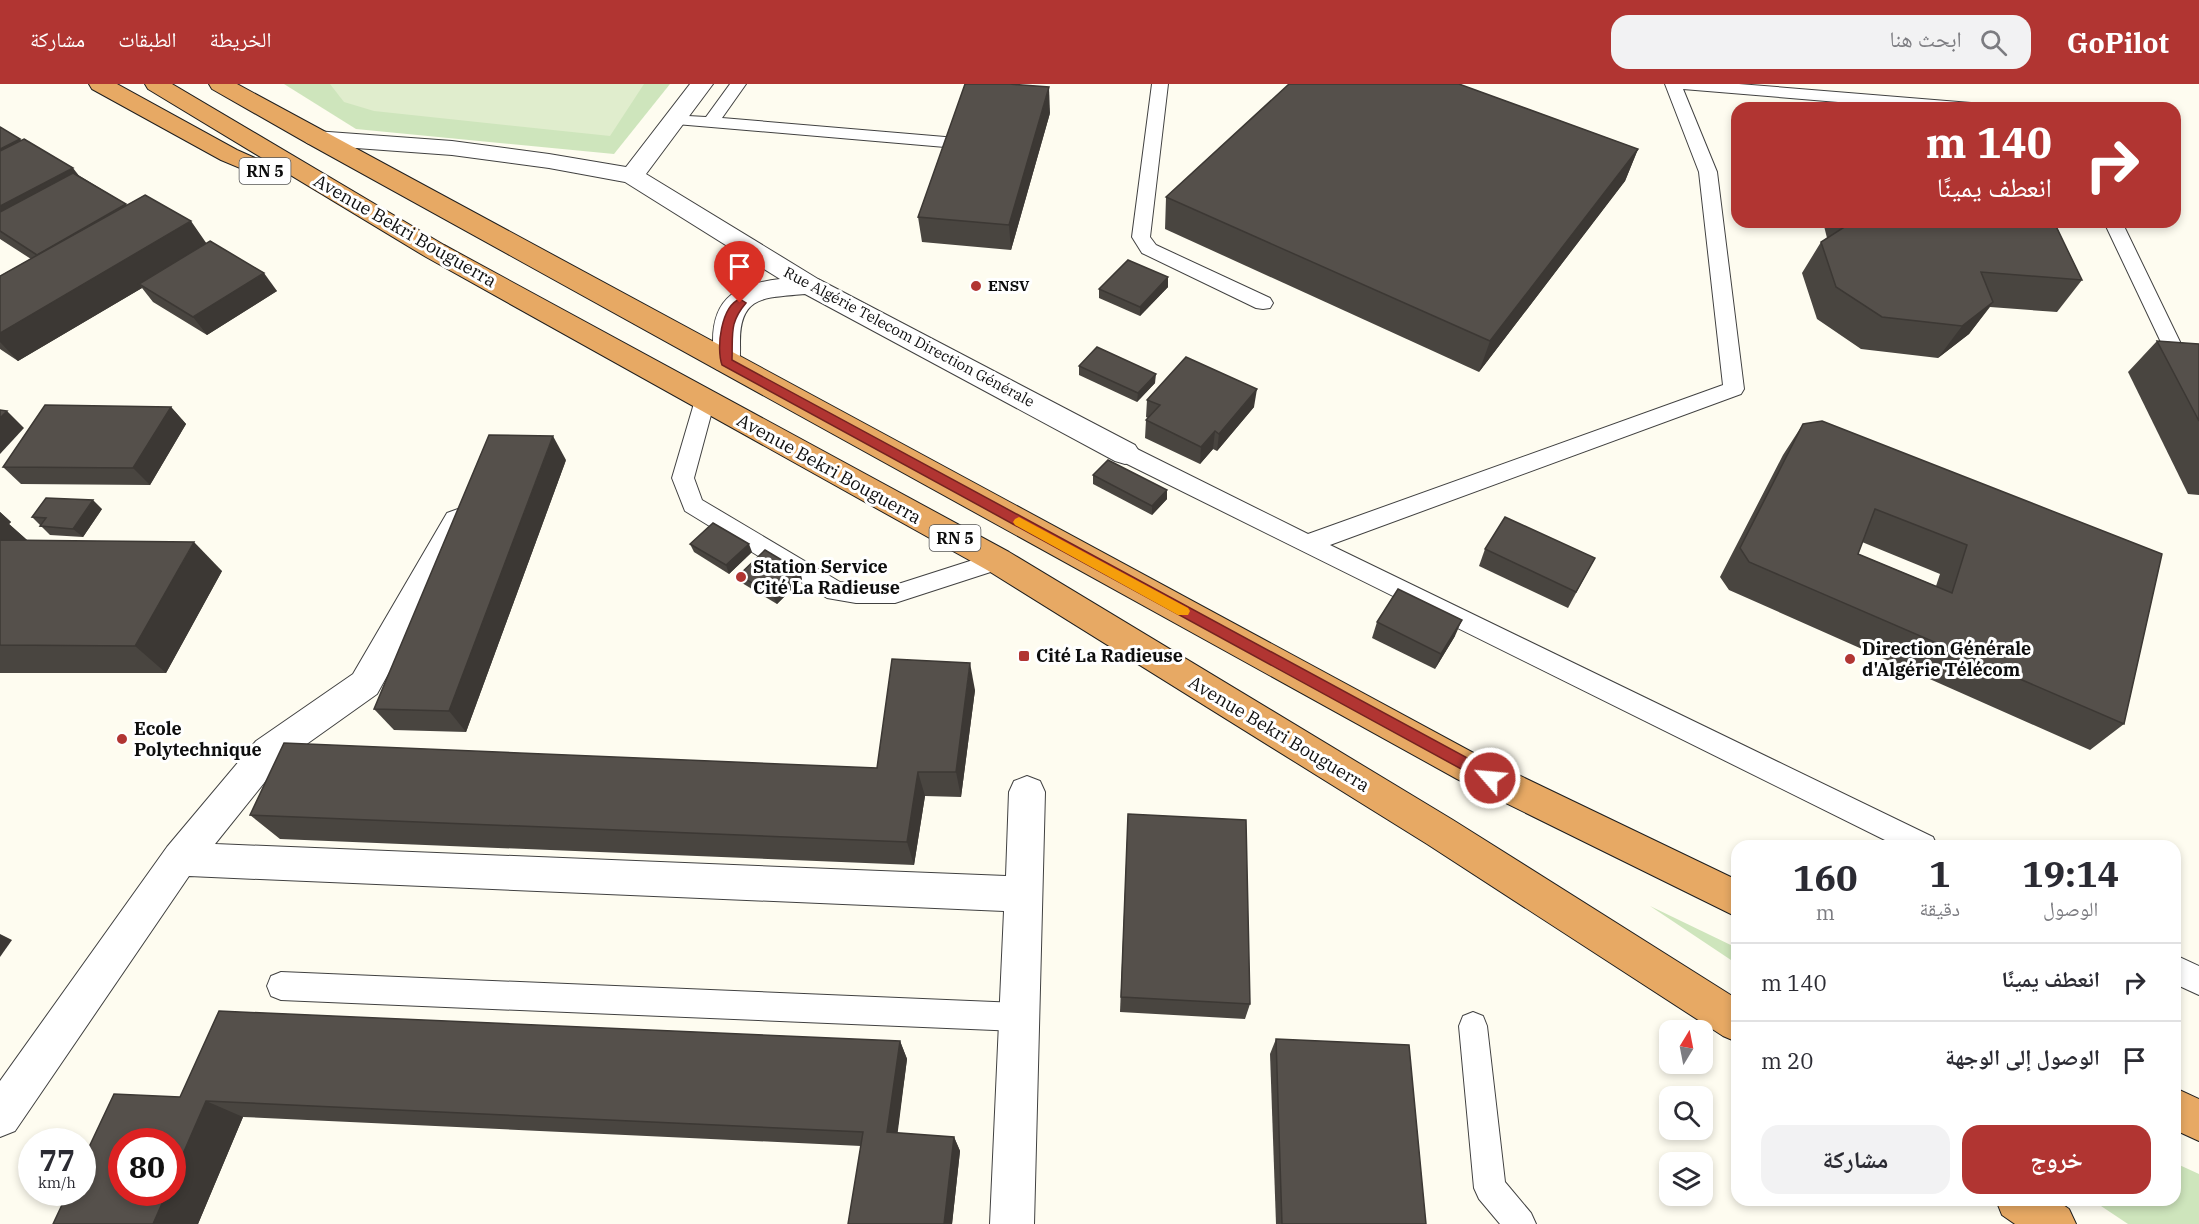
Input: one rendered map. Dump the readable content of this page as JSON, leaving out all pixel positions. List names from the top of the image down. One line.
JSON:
{"streets":{"highway":["RN 5","Avenue Bekri Bouguerra"],"street":["Rue Algérie Telecom Direction Générale"]},"crossings":[["RN 5","Avenue Bekri Bouguerra"],["Avenue Bekri Bouguerra","Rue Algérie Telecom Direction Générale"]],"places":{"other":["ENSV","Station Service Cité La Radieuse","Direction Générale d'Algérie Télécom","Ecole Polytechnique"],"transit":["Cité La Radieuse"]},"north":"top","page":{"header":"GoPilot","search":"ابحث هنا","nav":["الخريطة","الطبقات","مشاركة"],"turn":["140 m","انعطف يمينًا"],"eta":["19:14","الوصول","1","دقيقة","160","m"],"list":[{"name":"انعطف يمينًا","value":"140 m"},{"name":"الوصول إلى الوجهة","value":"20 m"}],"buttons":["خروج","مشاركة"],"speed":"77 km/h","limit":"80"}}
